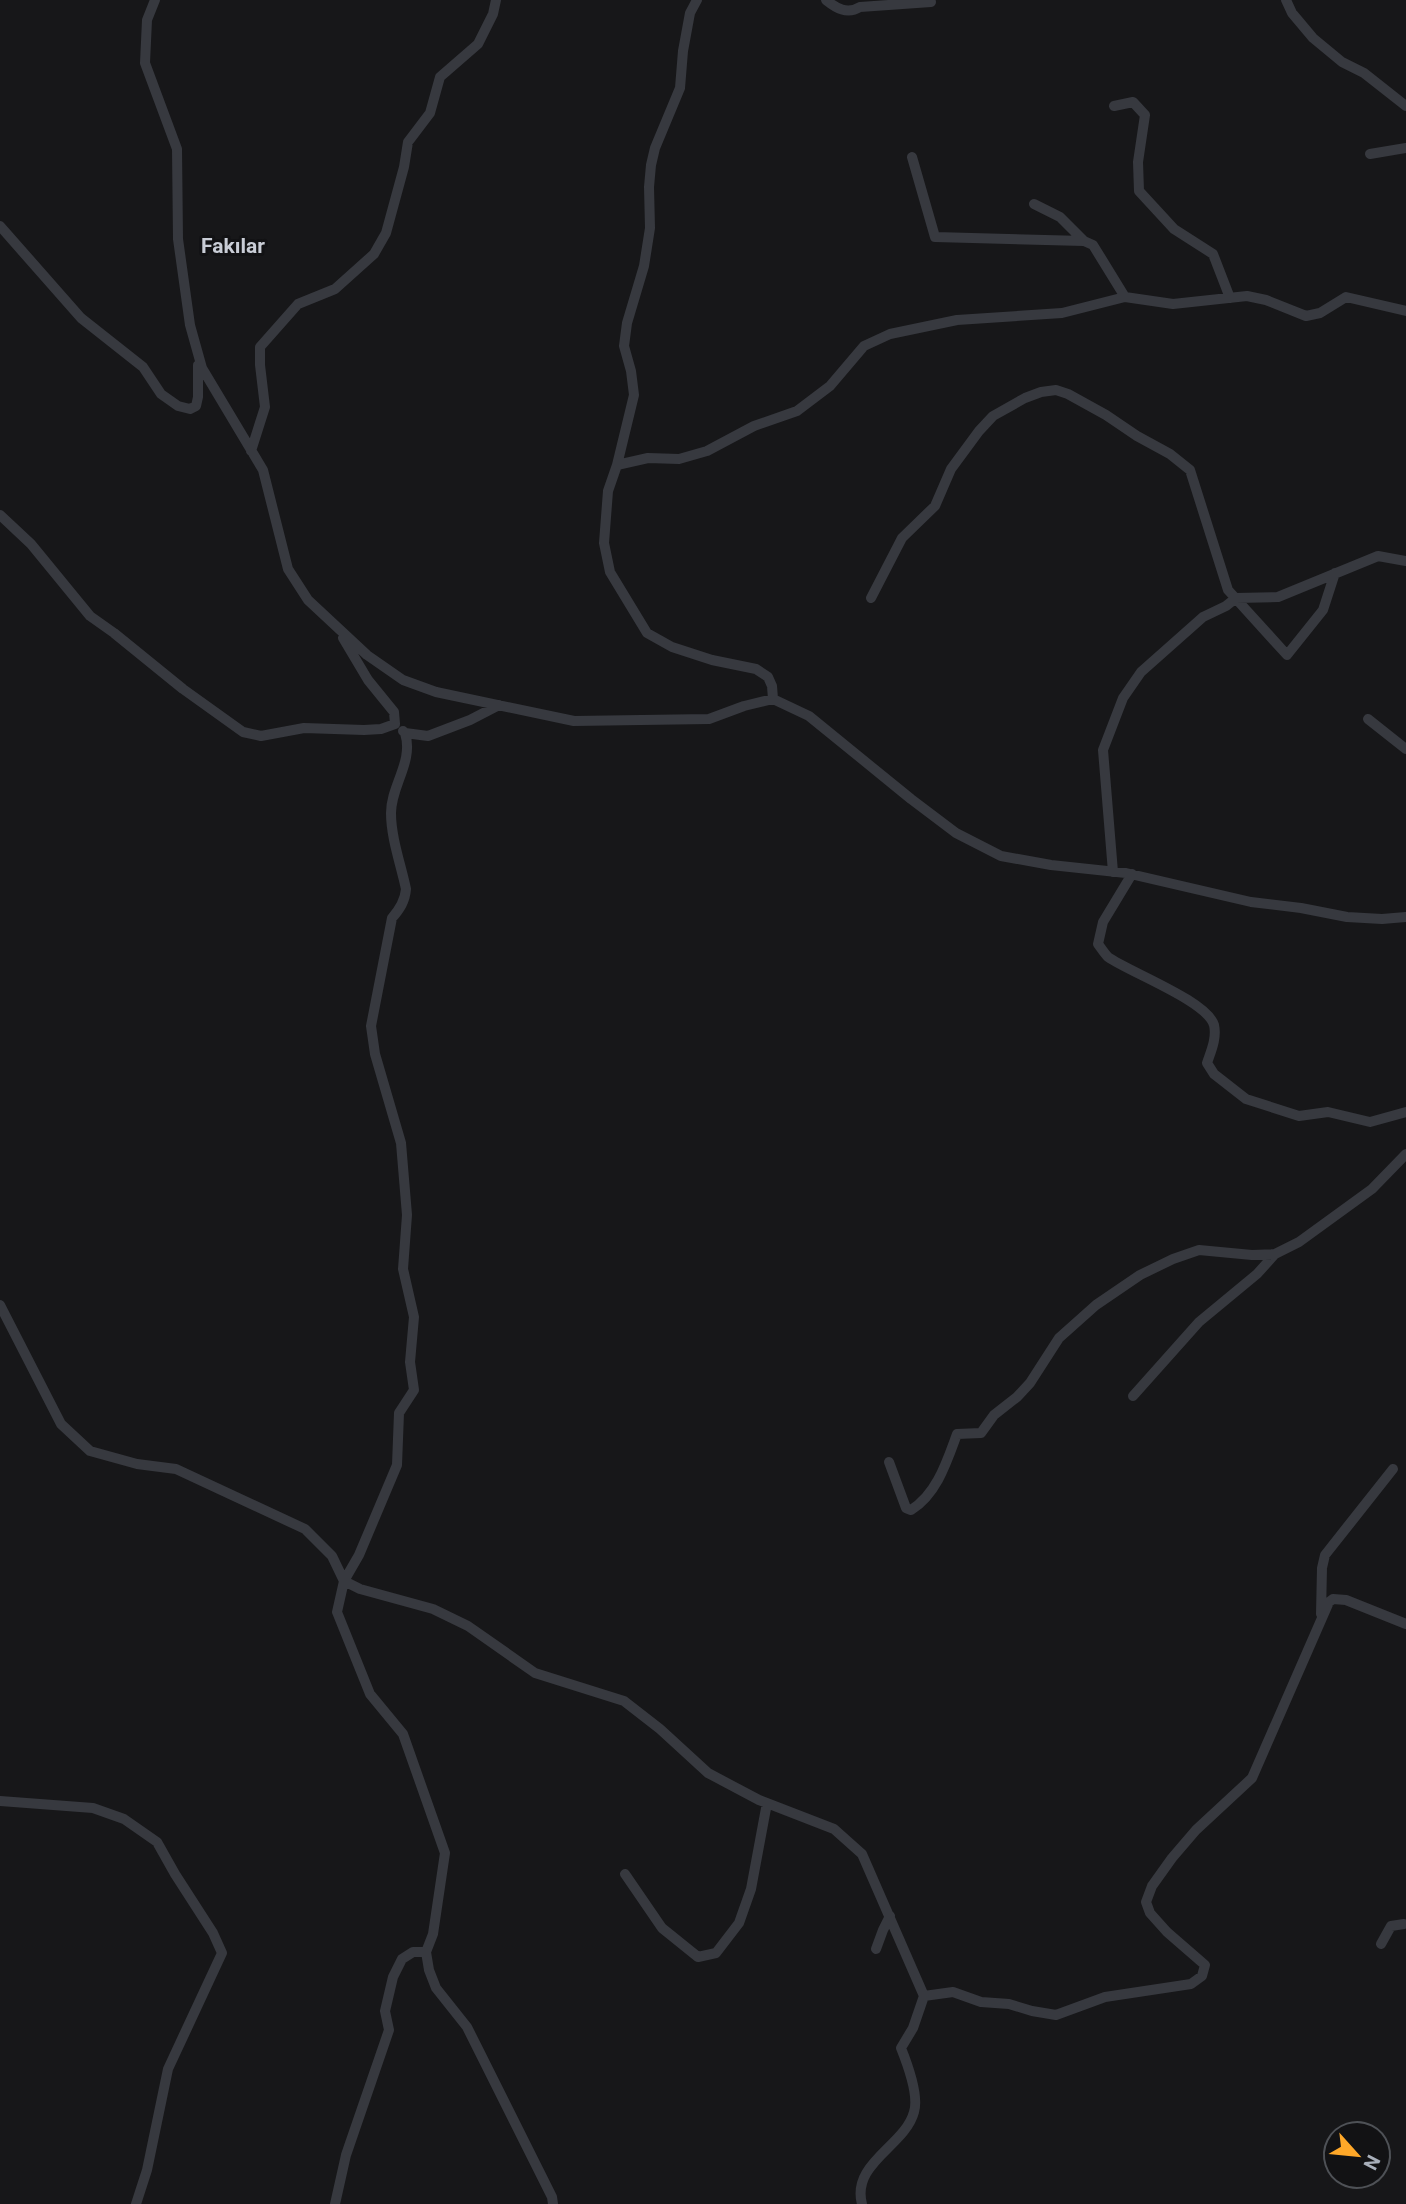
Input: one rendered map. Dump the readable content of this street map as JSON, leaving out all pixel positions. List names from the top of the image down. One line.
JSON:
{"districts":["Fakılar"],"north":"bottom right"}
